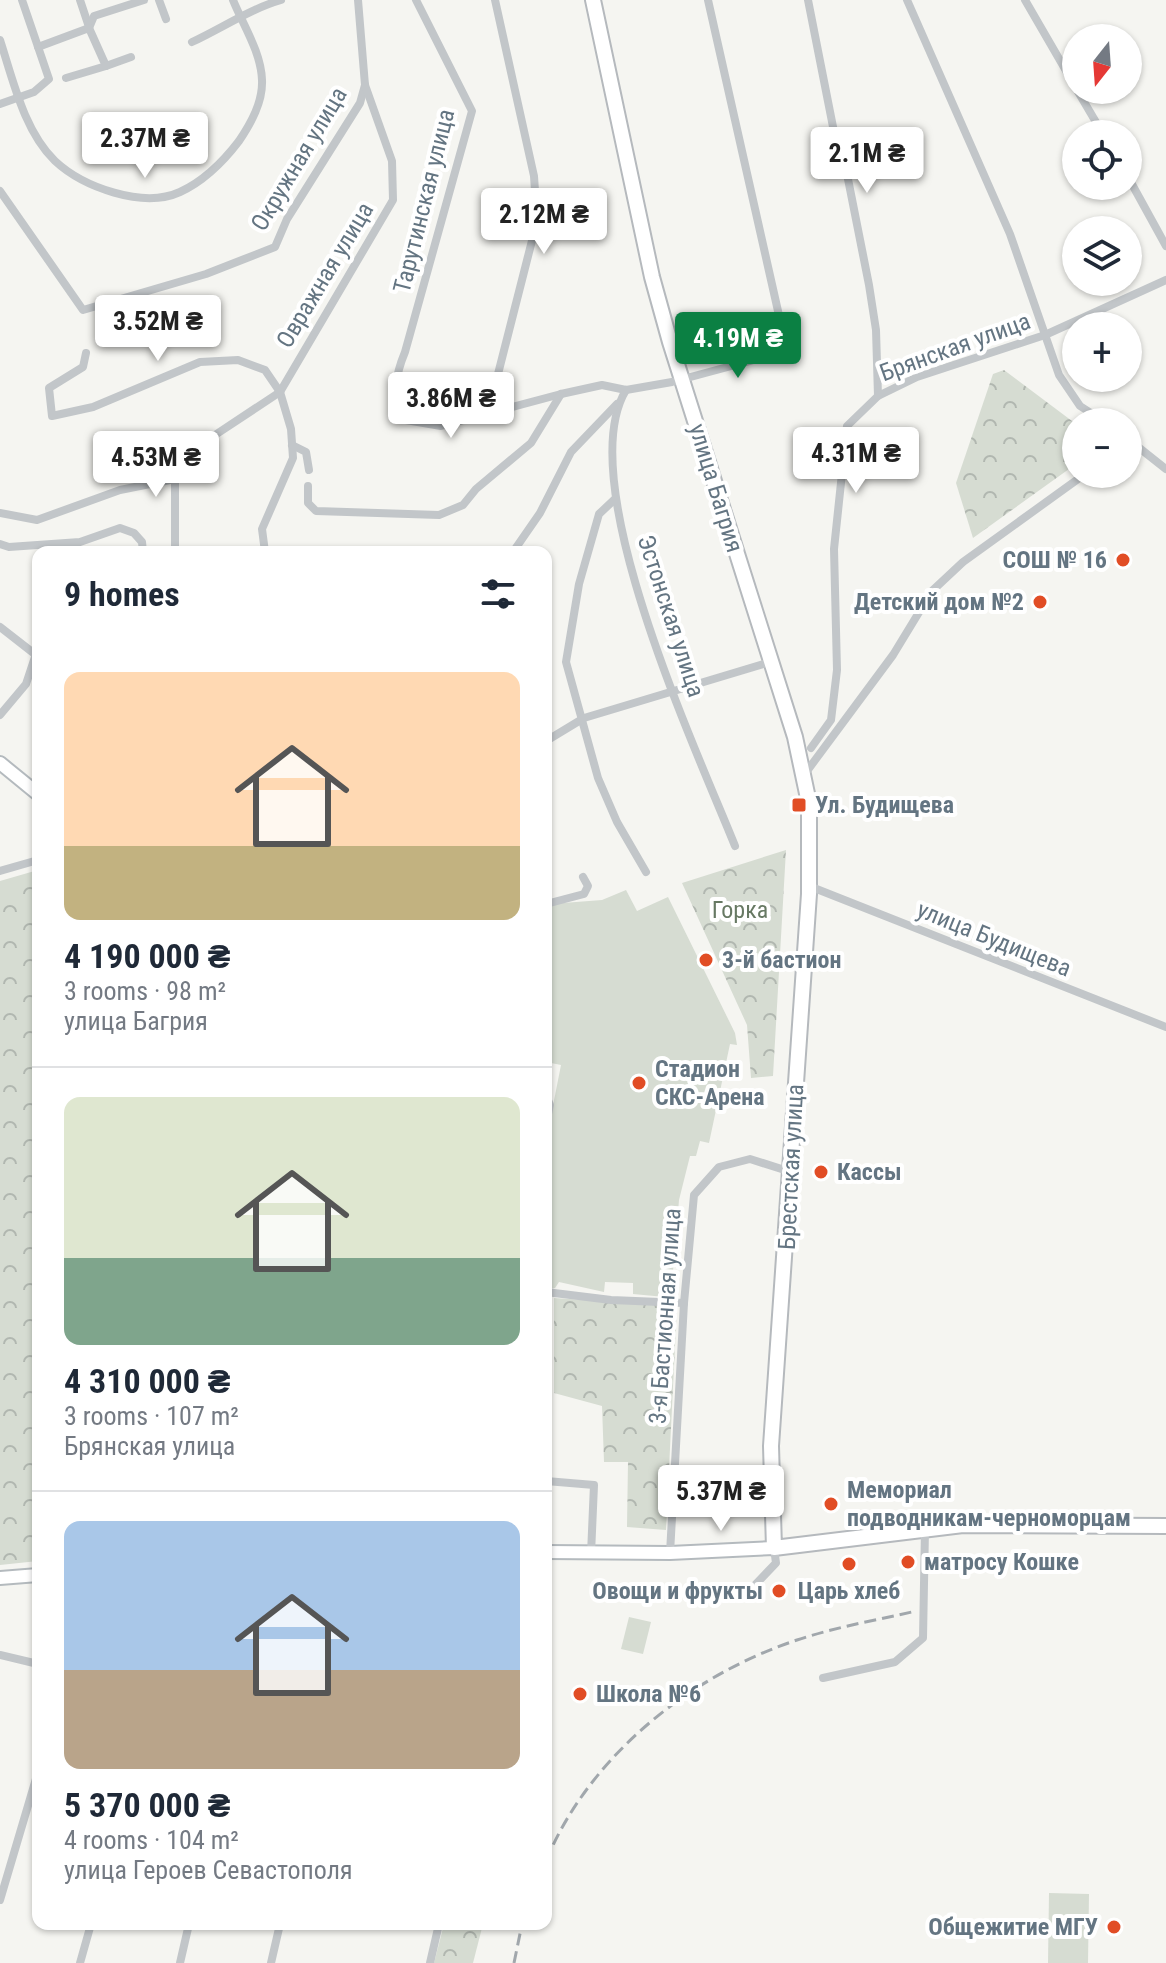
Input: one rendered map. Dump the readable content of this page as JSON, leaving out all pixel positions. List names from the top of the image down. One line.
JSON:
{"streets":{"main road":["улица Багрия","Брестская улица"],"street":["Окружная улица","Тарутинская улица","Овражная улица","Брянская улица","Эстонская улица","улица Будищева","3-я Бастионная улица"]},"crossings":[["Окружная улица","Овражная улица"],["улица Багрия","Брестская улица"],["улица Будищева","Брестская улица"],["Брестская улица","3-я Бастионная улица"]],"parks":["Горка"],"places":{"other":["СОШ № 16","Детский дом №2","3-й бастион","Стадион СКС-Арена","Кассы","Мемориал подводникам-черноморцам","матросу Кошке","Царь хлеб","Овощи и фрукты","Школа №6","Общежитие МГУ"],"transit":["Ул. Будищева"]},"north":"bottom","page":{"map_buttons":["+","−"],"price":["2.37M ₴","2.1M ₴","2.12M ₴","3.52M ₴","4.19M ₴","3.86M ₴","4.31M ₴","4.53M ₴","5.37M ₴"],"heading":"9 homes","list":[{"name":"4 190 000 ₴","note":"3 rooms · 98 m² · улица Багрия"},{"name":"4 310 000 ₴","note":"3 rooms · 107 m² · Брянская улица"},{"name":"5 370 000 ₴","note":"4 rooms · 104 m² · улица Героев Севастополя"}]}}
